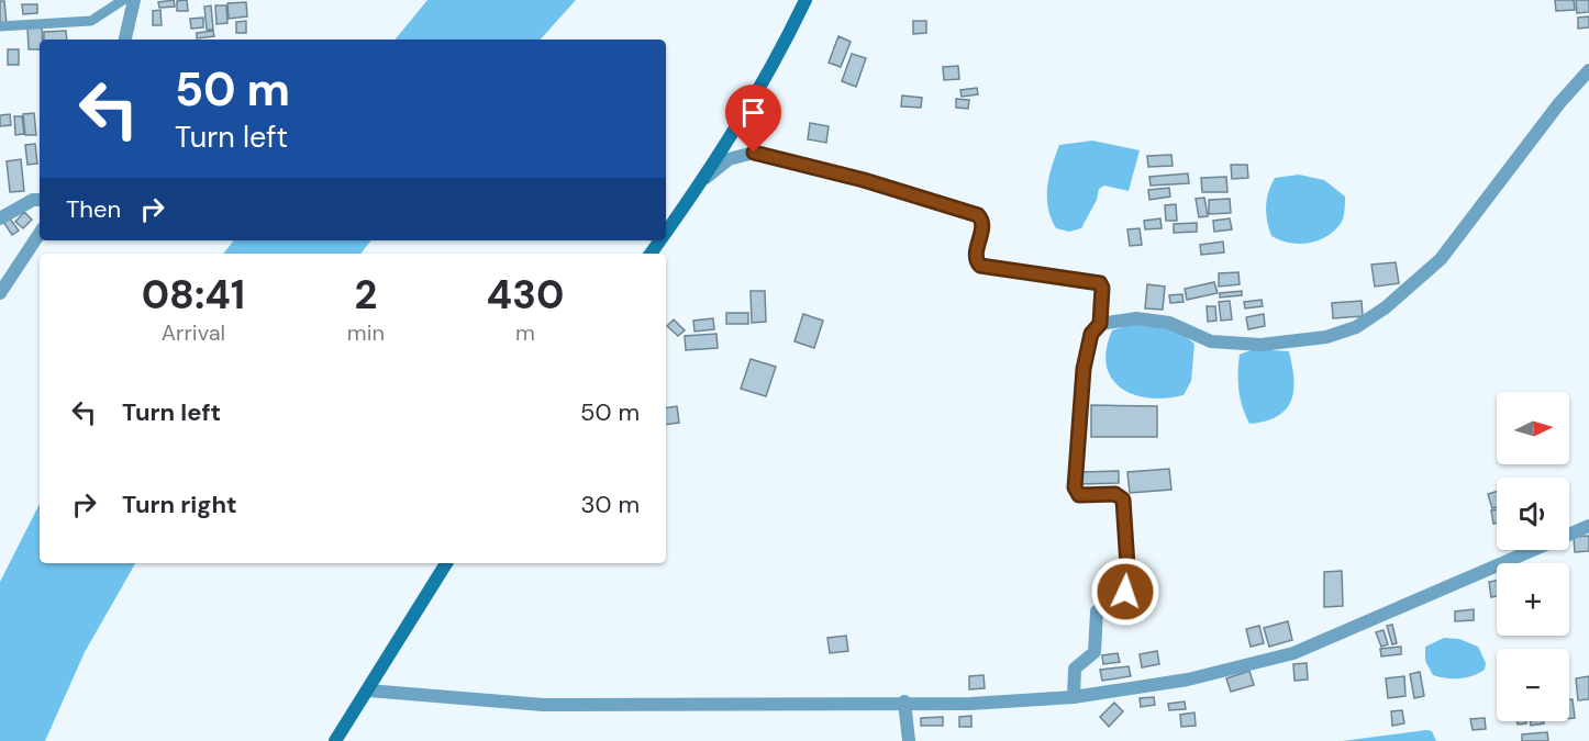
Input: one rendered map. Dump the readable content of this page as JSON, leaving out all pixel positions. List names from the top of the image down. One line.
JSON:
{"north":"right","page":{"turn":["50 m","Turn left"],"then":"Then","eta":["08:41","Arrival","2","min","430","m"],"list":[{"name":"Turn left","value":"50 m"},{"name":"Turn right","value":"30 m"}],"map_buttons":["+","−"]}}
